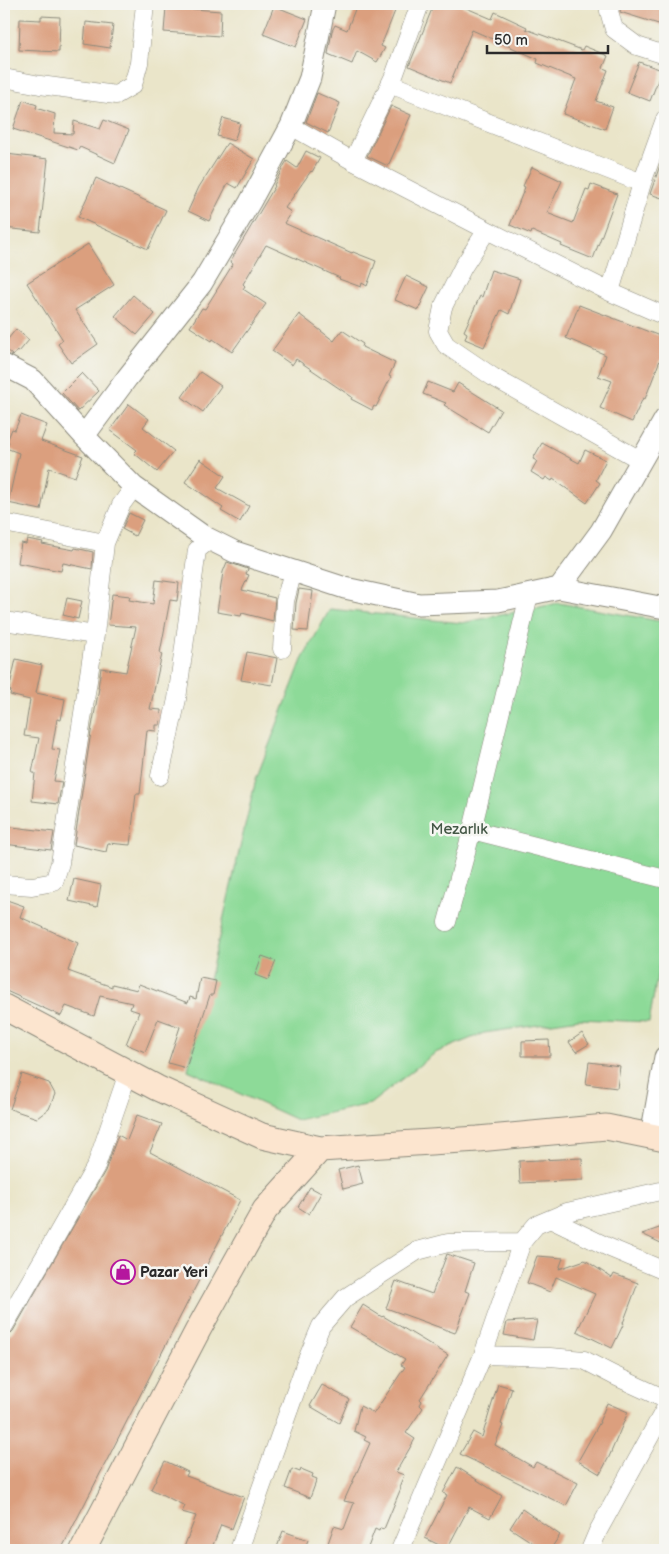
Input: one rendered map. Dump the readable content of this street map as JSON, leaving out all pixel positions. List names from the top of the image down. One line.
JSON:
{"parks":["Mezarlık"],"places":{"shop":["Pazar Yeri"]},"scale_bar":"50 m"}
